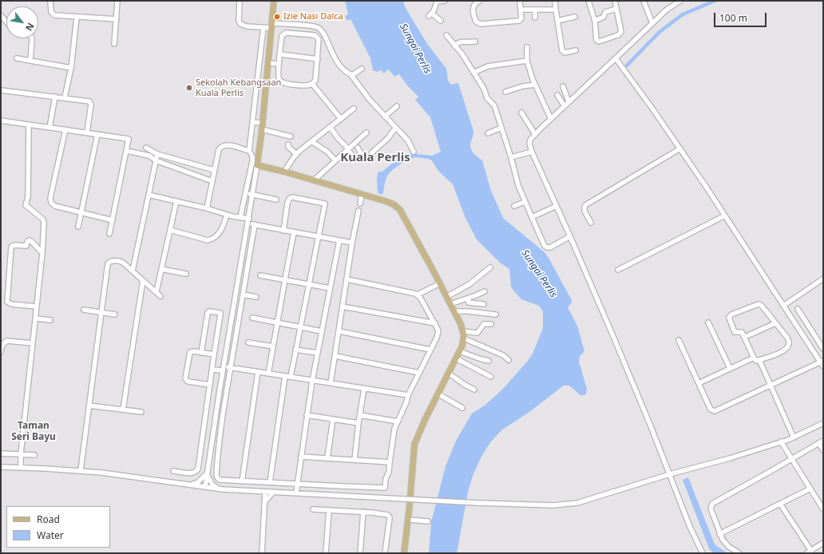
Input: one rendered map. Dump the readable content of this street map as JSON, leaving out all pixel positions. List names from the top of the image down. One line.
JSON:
{"districts":["Kuala Perlis","Taman Seri Bayu"],"water":["Sungai Perlis"],"places":["Izie Nasi Dalca","Sekolah Kebangsaan Kuala Perlis"],"legend":["Road","Water"],"scale_bar":"100 m","north":"bottom right"}
